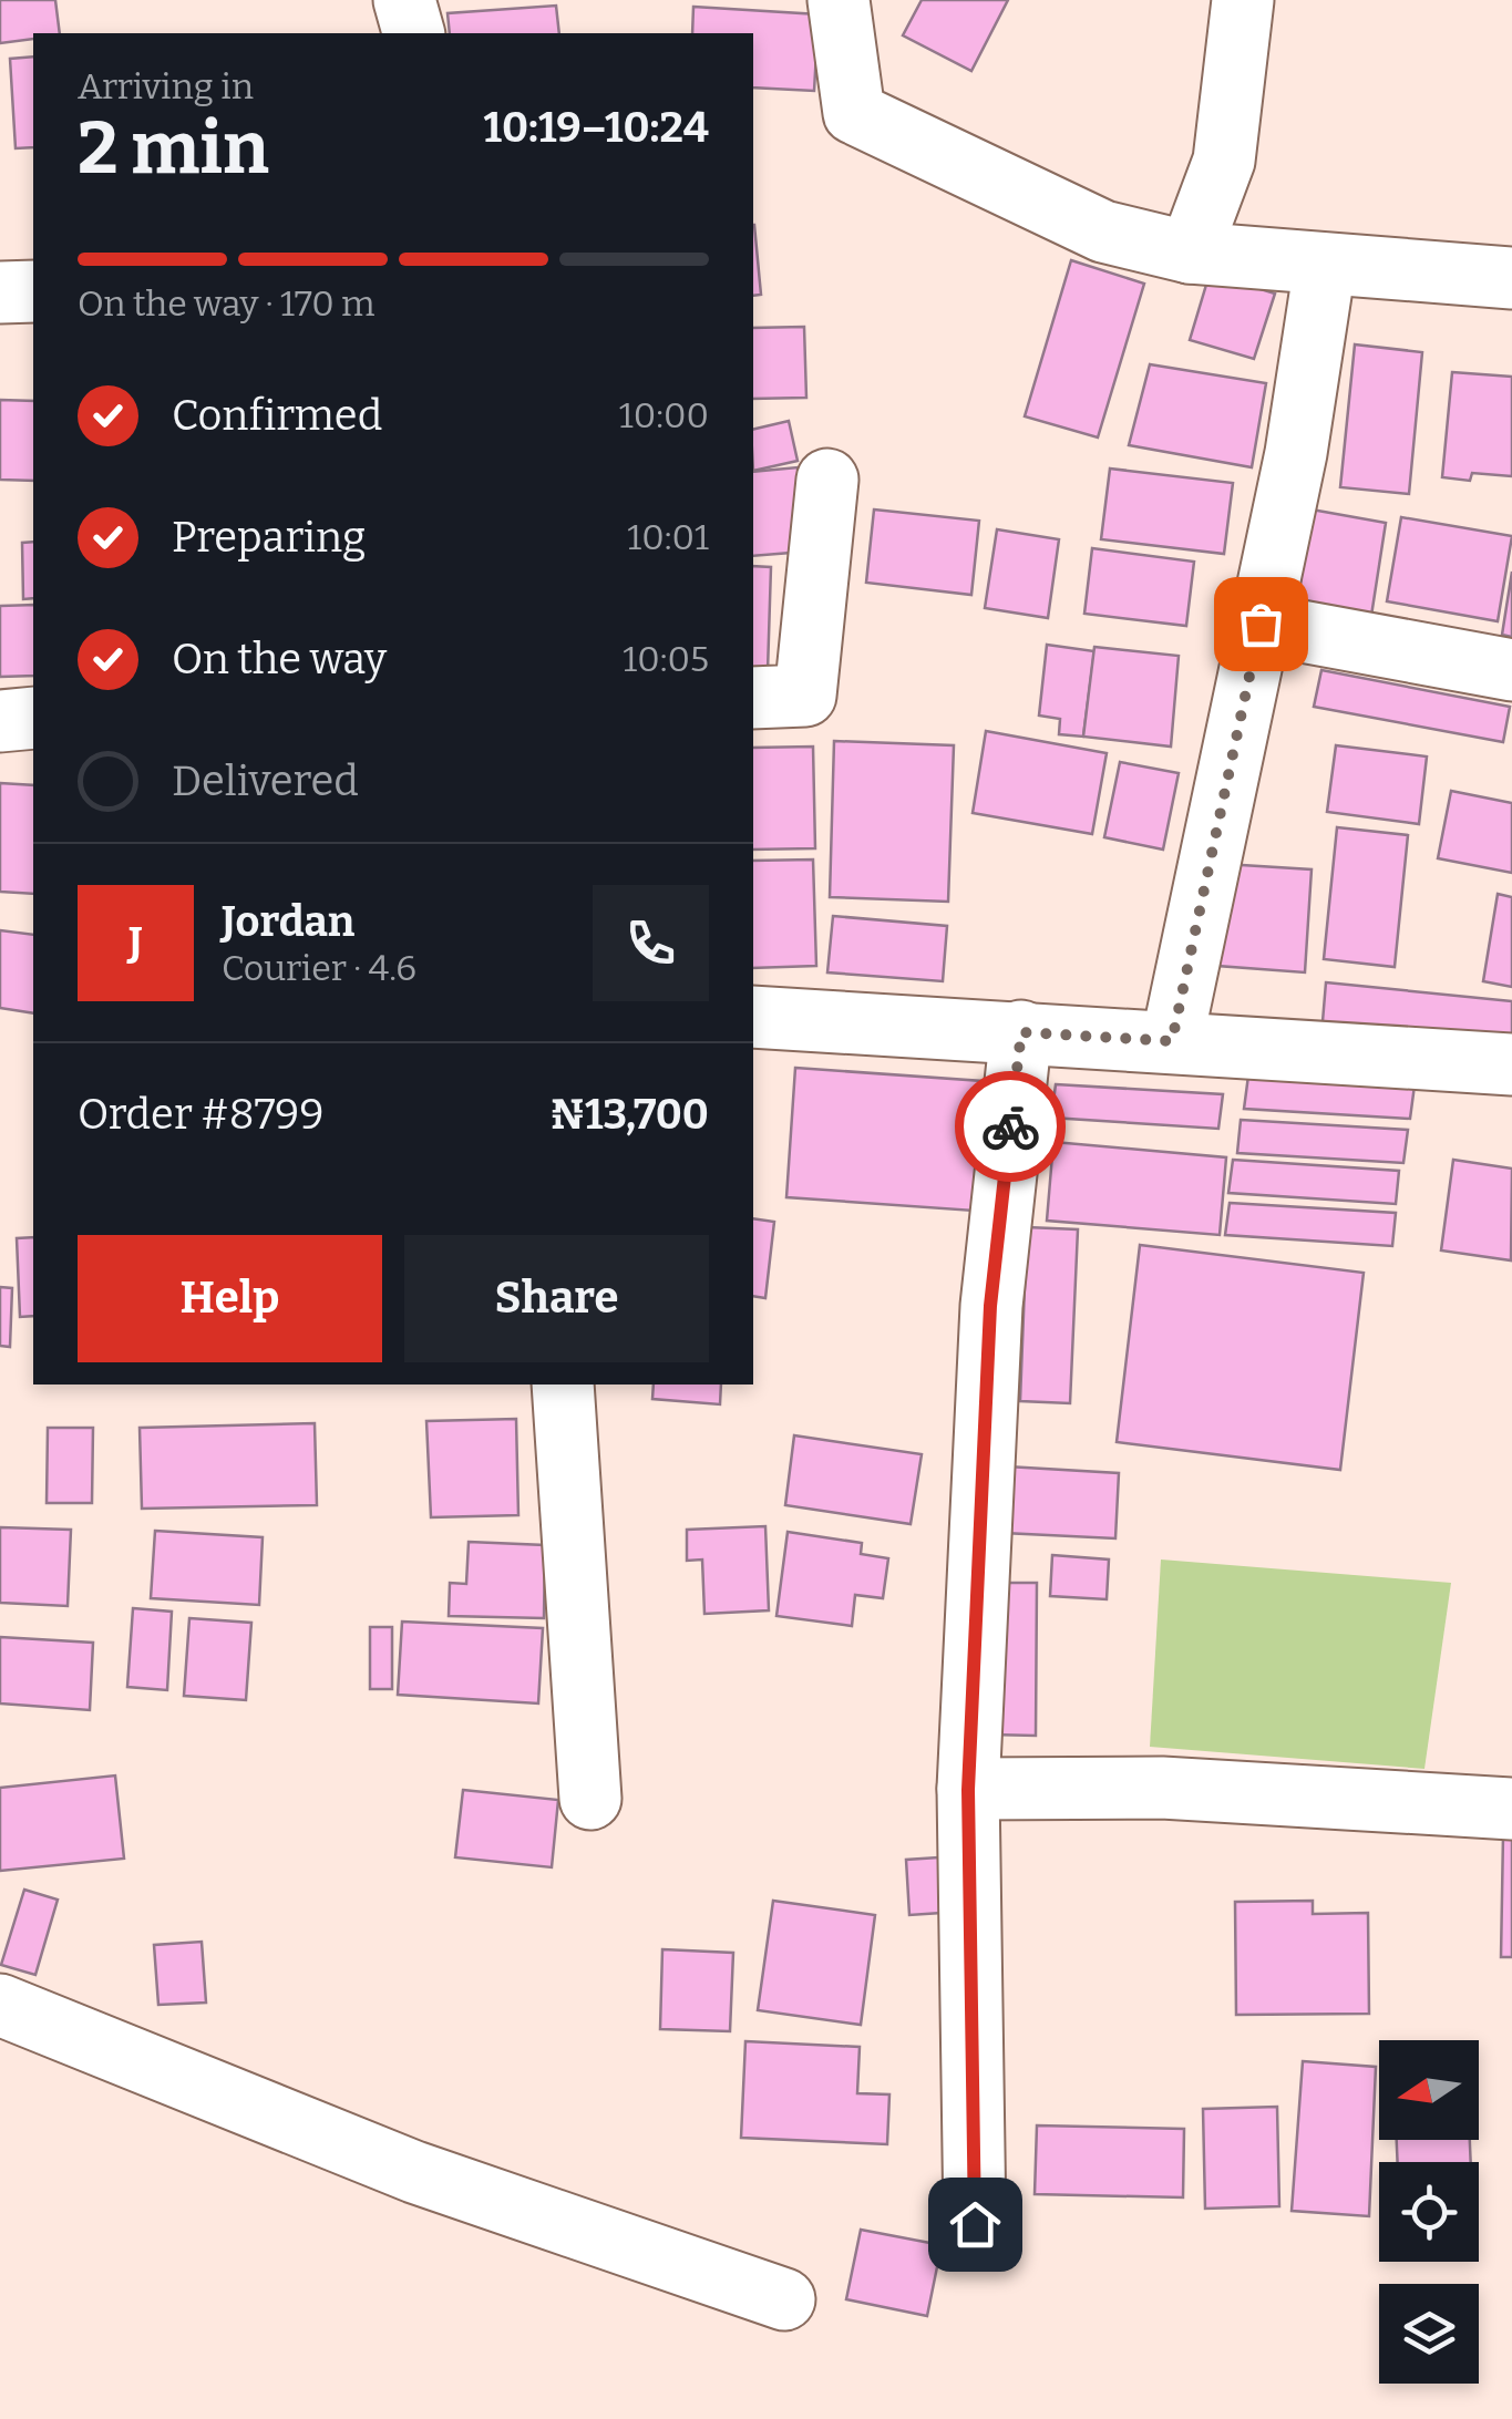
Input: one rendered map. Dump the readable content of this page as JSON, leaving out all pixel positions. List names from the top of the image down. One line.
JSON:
{"north":"left","page":{"heading":["2 min","Arriving in","10:19–10:24"],"panel":["Jordan","Courier · 4.6","Order #8799","₦13,700"],"bar":"On the way · 170 m","list":[["Confirmed","10:00"],["Preparing","10:01"],["On the way","10:05"],"Delivered"],"round":"J","buttons":["Help","Share"]}}
